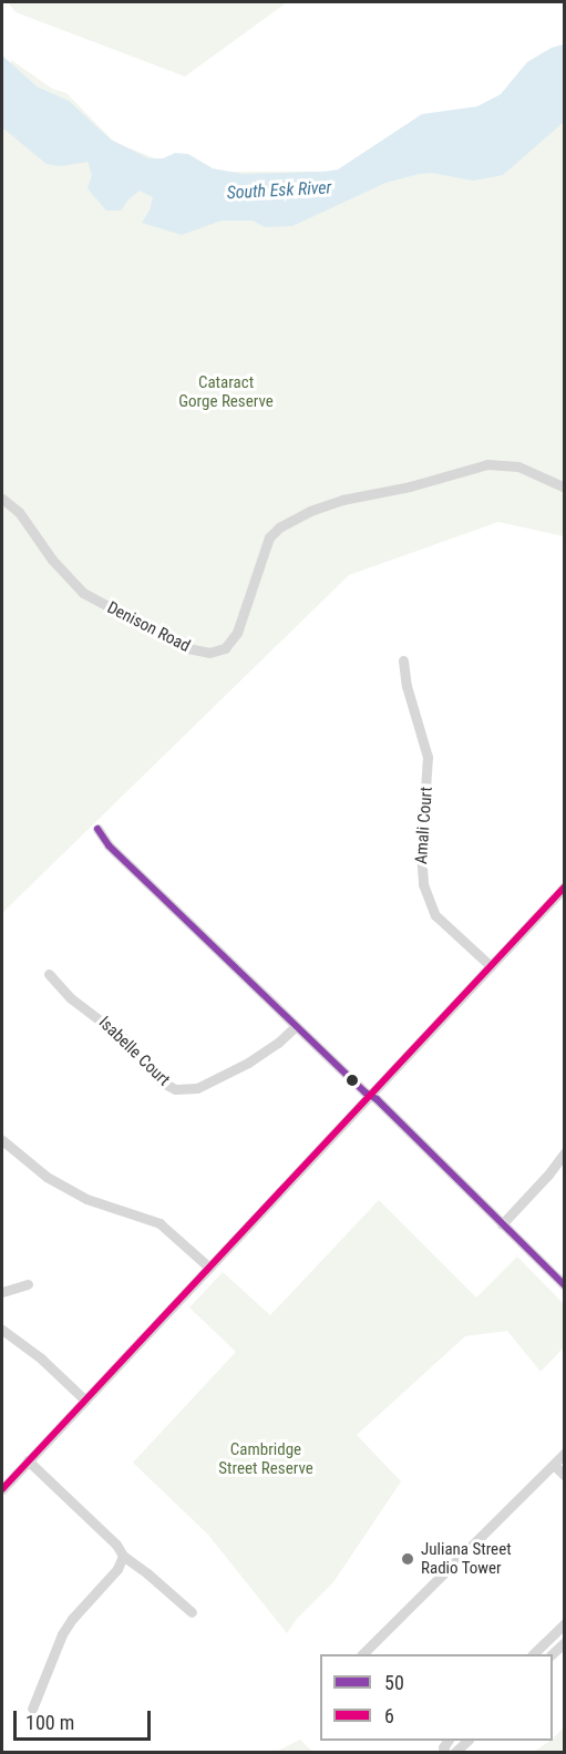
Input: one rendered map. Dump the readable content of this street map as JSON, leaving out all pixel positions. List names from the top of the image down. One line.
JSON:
{"streets":{"street":["Denison Road","Amali Court","Isabelle Court"]},"water":["South Esk River"],"parks":["Cataract Gorge Reserve","Cambridge Street Reserve"],"places":["Juliana Street Radio Tower"],"lines":["transit line 50","transit line 6"],"legend":["50","6"],"scale_bar":"100 m"}
